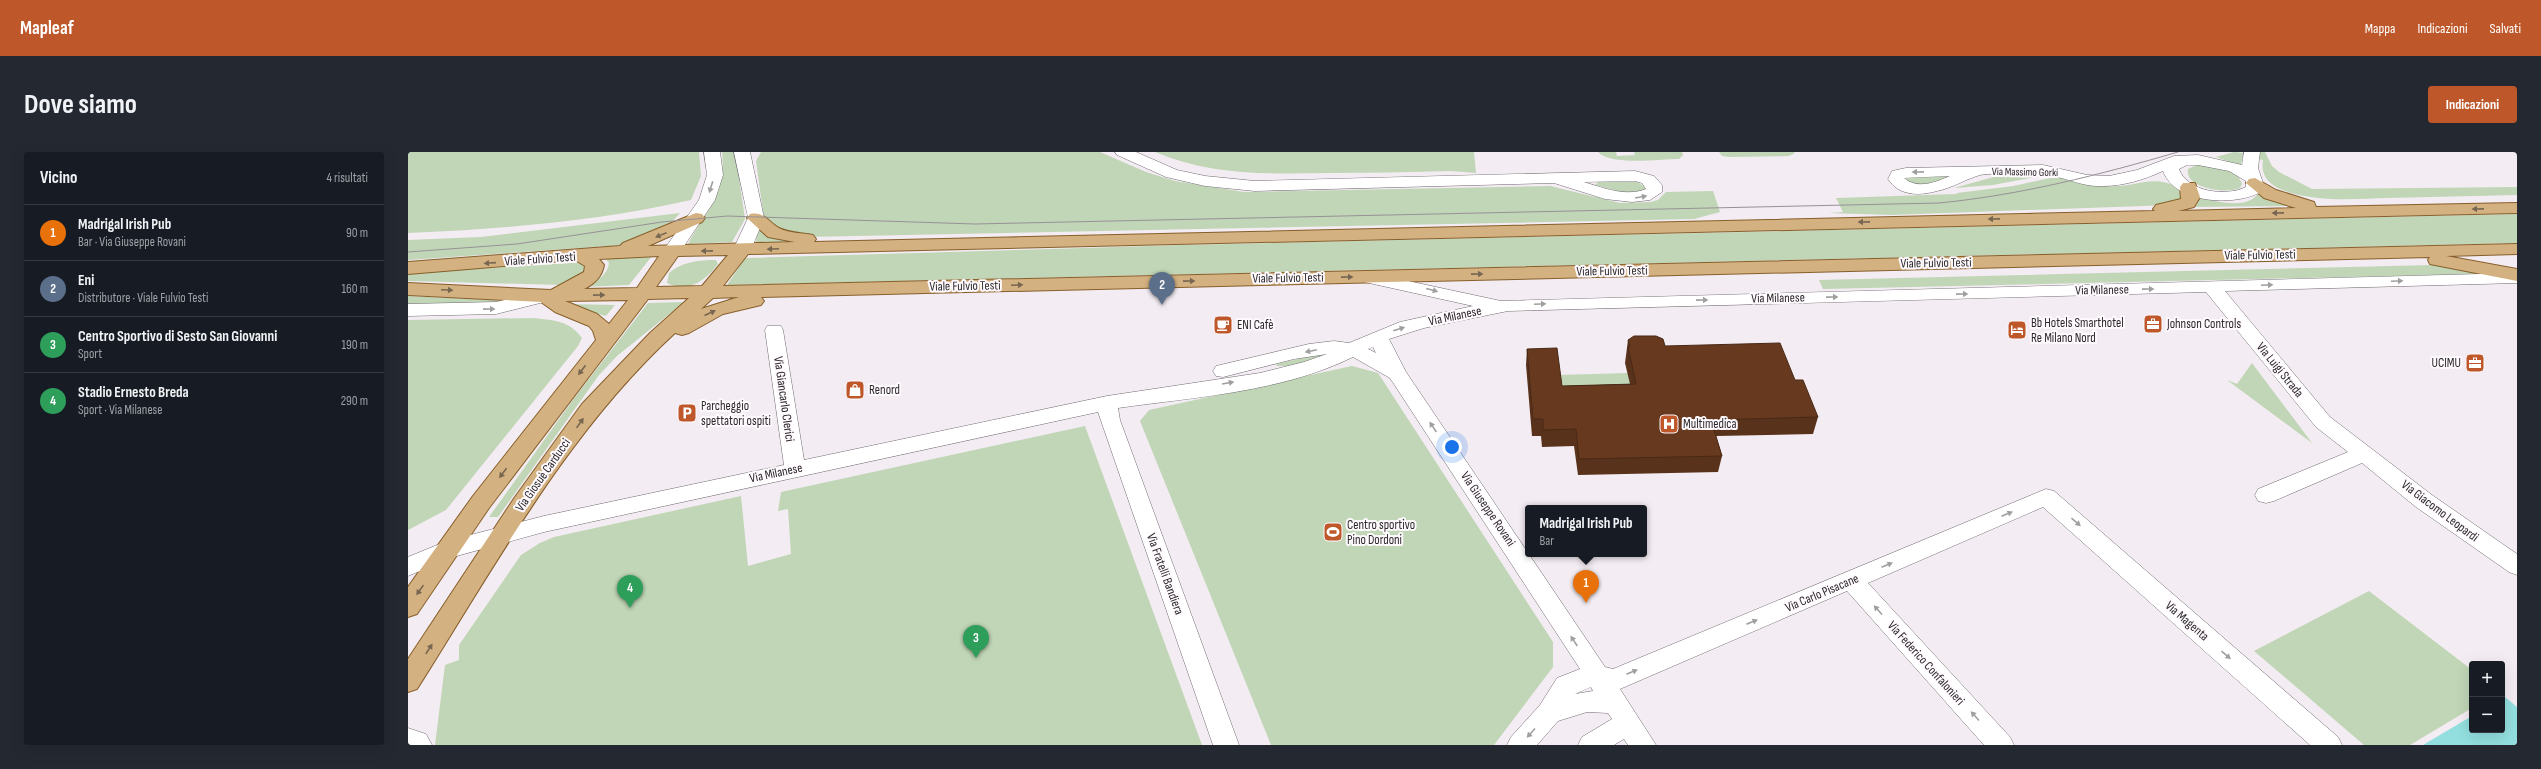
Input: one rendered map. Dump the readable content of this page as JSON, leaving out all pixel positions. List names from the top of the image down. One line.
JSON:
{"streets":{"main road":["Viale Fulvio Testi","Via Giosuè Carducci"],"street":["Via Massimo Gorki","Via Milanese","Via Luigi Strada","Via Giancarlo Clerici","Via Giuseppe Rovani","Via Giacomo Leopardi","Via Fratelli Bandiera","Via Carlo Pisacane","Via Magenta","Via Federico Confalonieri"]},"crossings":[["Viale Fulvio Testi","Via Giosuè Carducci"],["Via Milanese","Via Luigi Strada"],["Via Milanese","Via Giancarlo Clerici"],["Via Milanese","Via Giosuè Carducci"],["Via Milanese","Via Giuseppe Rovani"],["Via Milanese","Via Fratelli Bandiera"],["Via Luigi Strada","Via Giacomo Leopardi"],["Via Giuseppe Rovani","Via Carlo Pisacane"],["Via Carlo Pisacane","Via Magenta"],["Via Carlo Pisacane","Via Federico Confalonieri"]],"one_way":["Via Giuseppe Rovani","Via Carlo Pisacane","Via Magenta","Via Federico Confalonieri"],"places":{"office":["Johnson Controls","UCIMU"],"cafe":["ENI Cafè"],"hotel":["Bb Hotels Smarthotel Re Milano Nord"],"shop":["Renord"],"parking":["Parcheggio spettatori ospiti"],"hospital":["Multimedica"],"sports":["Centro sportivo Pino Dordoni"]},"page":{"header":"Mapleaf","nav":["Mappa","Indicazioni","Salvati"],"buttons":"Indicazioni","title":"Dove siamo","heading":["Vicino","4 risultati"],"list":[{"mark":"1","name":"Madrigal Irish Pub","note":"Bar · Via Giuseppe Rovani","value":"90 m"},{"mark":"2","name":"Eni","note":"Distributore · Viale Fulvio Testi","value":"160 m"},{"mark":"3","name":"Centro Sportivo di Sesto San Giovanni","note":"Sport","value":"190 m"},{"mark":"4","name":"Stadio Ernesto Breda","note":"Sport · Via Milanese","value":"290 m"}],"pins":["2","1","4","3"],"popup":["Madrigal Irish Pub","Bar"],"map_buttons":["+","−"]}}
